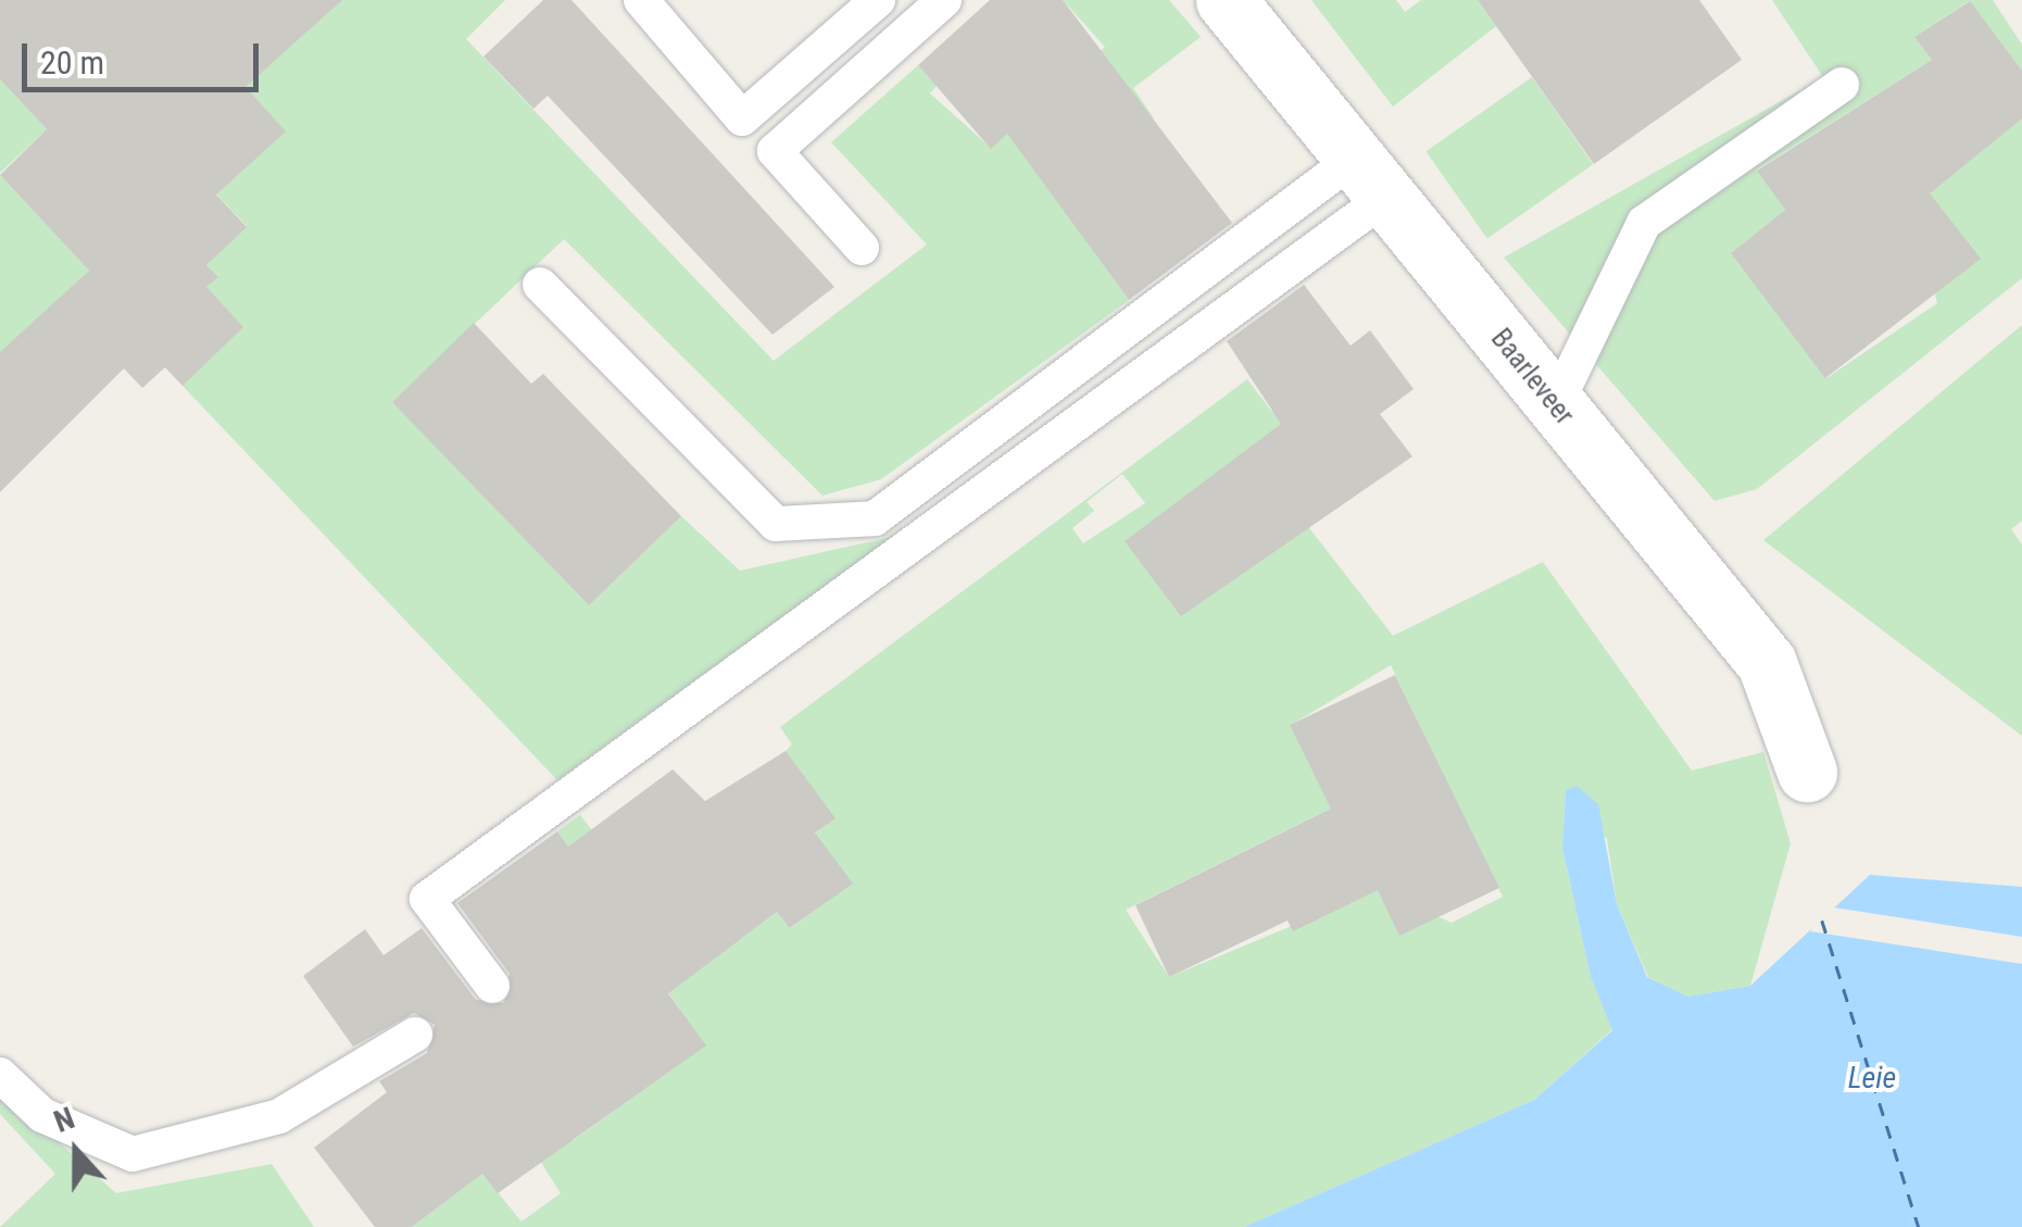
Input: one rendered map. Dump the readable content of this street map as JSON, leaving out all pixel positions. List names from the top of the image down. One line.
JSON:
{"streets":{"street":["Baarleveer"]},"water":["Leie"],"scale_bar":"20 m","north":"top"}
